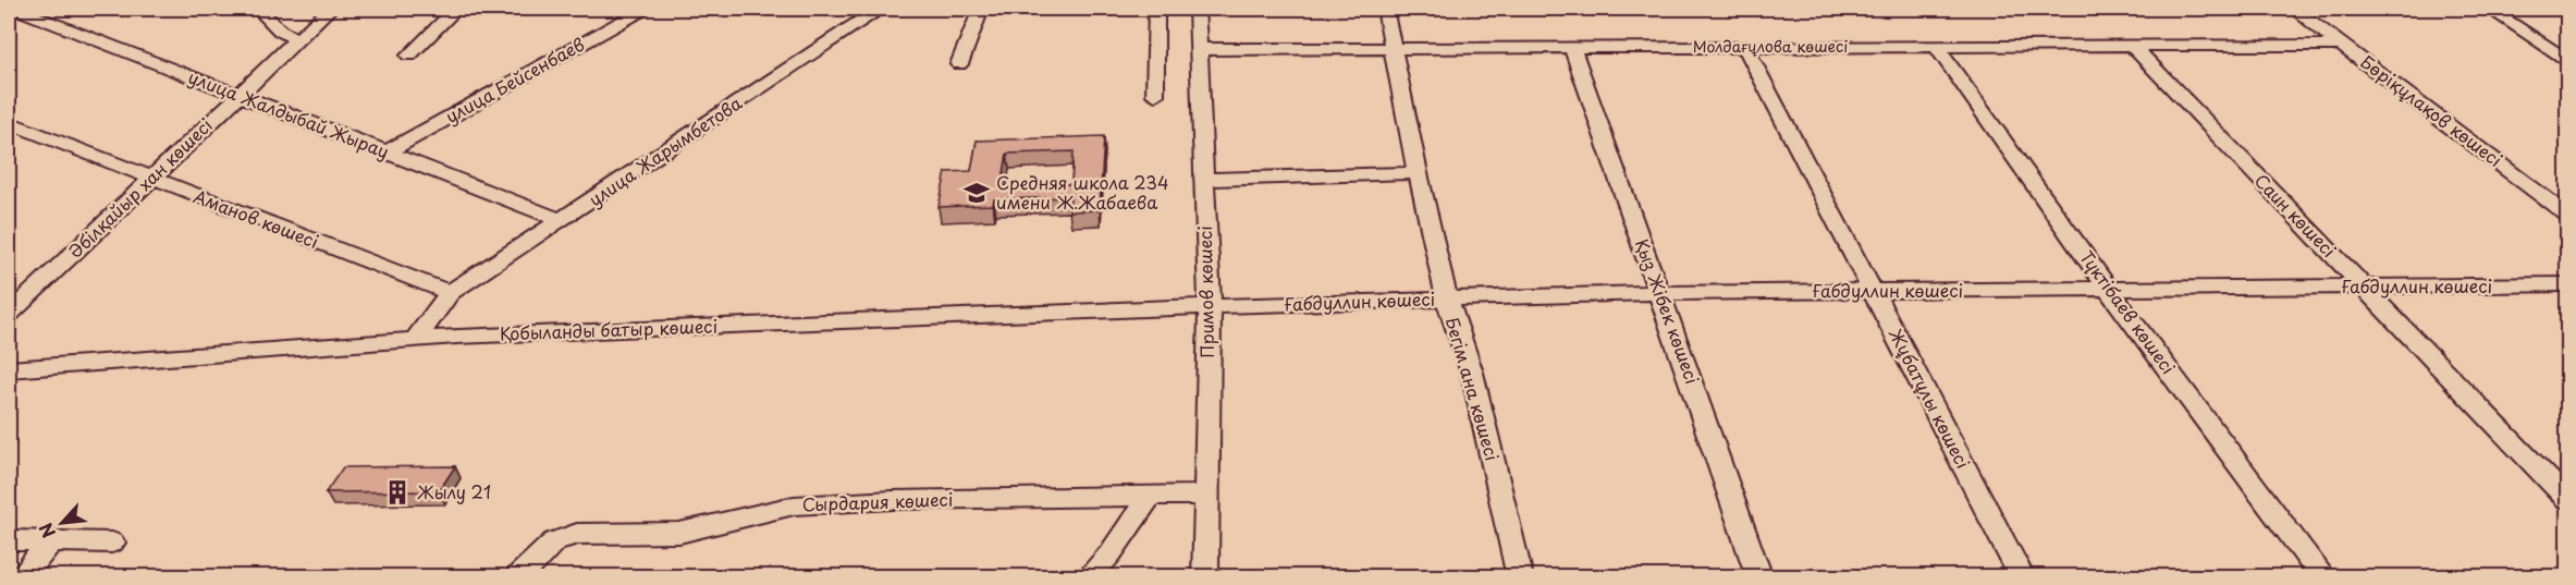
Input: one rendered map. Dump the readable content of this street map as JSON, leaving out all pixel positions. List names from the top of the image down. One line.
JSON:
{"streets":{"street":["Молдағұлова көшесі","улица Бейсенбаев","Бөріқұлақов көшесі","улица Жалдыбай Жырау","улица Жарымбетова","Әбілқайыр хан көшесі","Саин көшесі","Аманов көшесі","Ғабдуллин көшесі","Примов көшесі","Қыз Жібек көшесі","Түктібаев көшесі","Қобыланды батыр көшесі","Бегім ана көшесі","Жұбатұлы көшесі","Сырдария көшесі"]},"crossings":[["Молдағұлова көшесі","Бөріқұлақов көшесі"],["Молдағұлова көшесі","Саин көшесі"],["Молдағұлова көшесі","Примов көшесі"],["Молдағұлова көшесі","Қыз Жібек көшесі"],["Молдағұлова көшесі","Түктібаев көшесі"],["Молдағұлова көшесі","Бегім ана көшесі"],["Молдағұлова көшесі","Жұбатұлы көшесі"],["улица Бейсенбаев","улица Жалдыбай Жырау"],["улица Жалдыбай Жырау","улица Жарымбетова"],["улица Жалдыбай Жырау","Әбілқайыр хан көшесі"],["улица Жарымбетова","Аманов көшесі"],["Әбілқайыр хан көшесі","Аманов көшесі"],["Саин көшесі","Ғабдуллин көшесі"],["Ғабдуллин көшесі","Примов көшесі"],["Ғабдуллин көшесі","Қыз Жібек көшесі"],["Ғабдуллин көшесі","Түктібаев көшесі"],["Ғабдуллин көшесі","Қобыланды батыр көшесі"],["Ғабдуллин көшесі","Бегім ана көшесі"],["Ғабдуллин көшесі","Жұбатұлы көшесі"],["Примов көшесі","Қобыланды батыр көшесі"],["Примов көшесі","Сырдария көшесі"]],"places":{"school or university":["Средняя школа 234 имени Ж.Жабаева"],"building":["Жылу 21"]},"north":"bottom left"}
